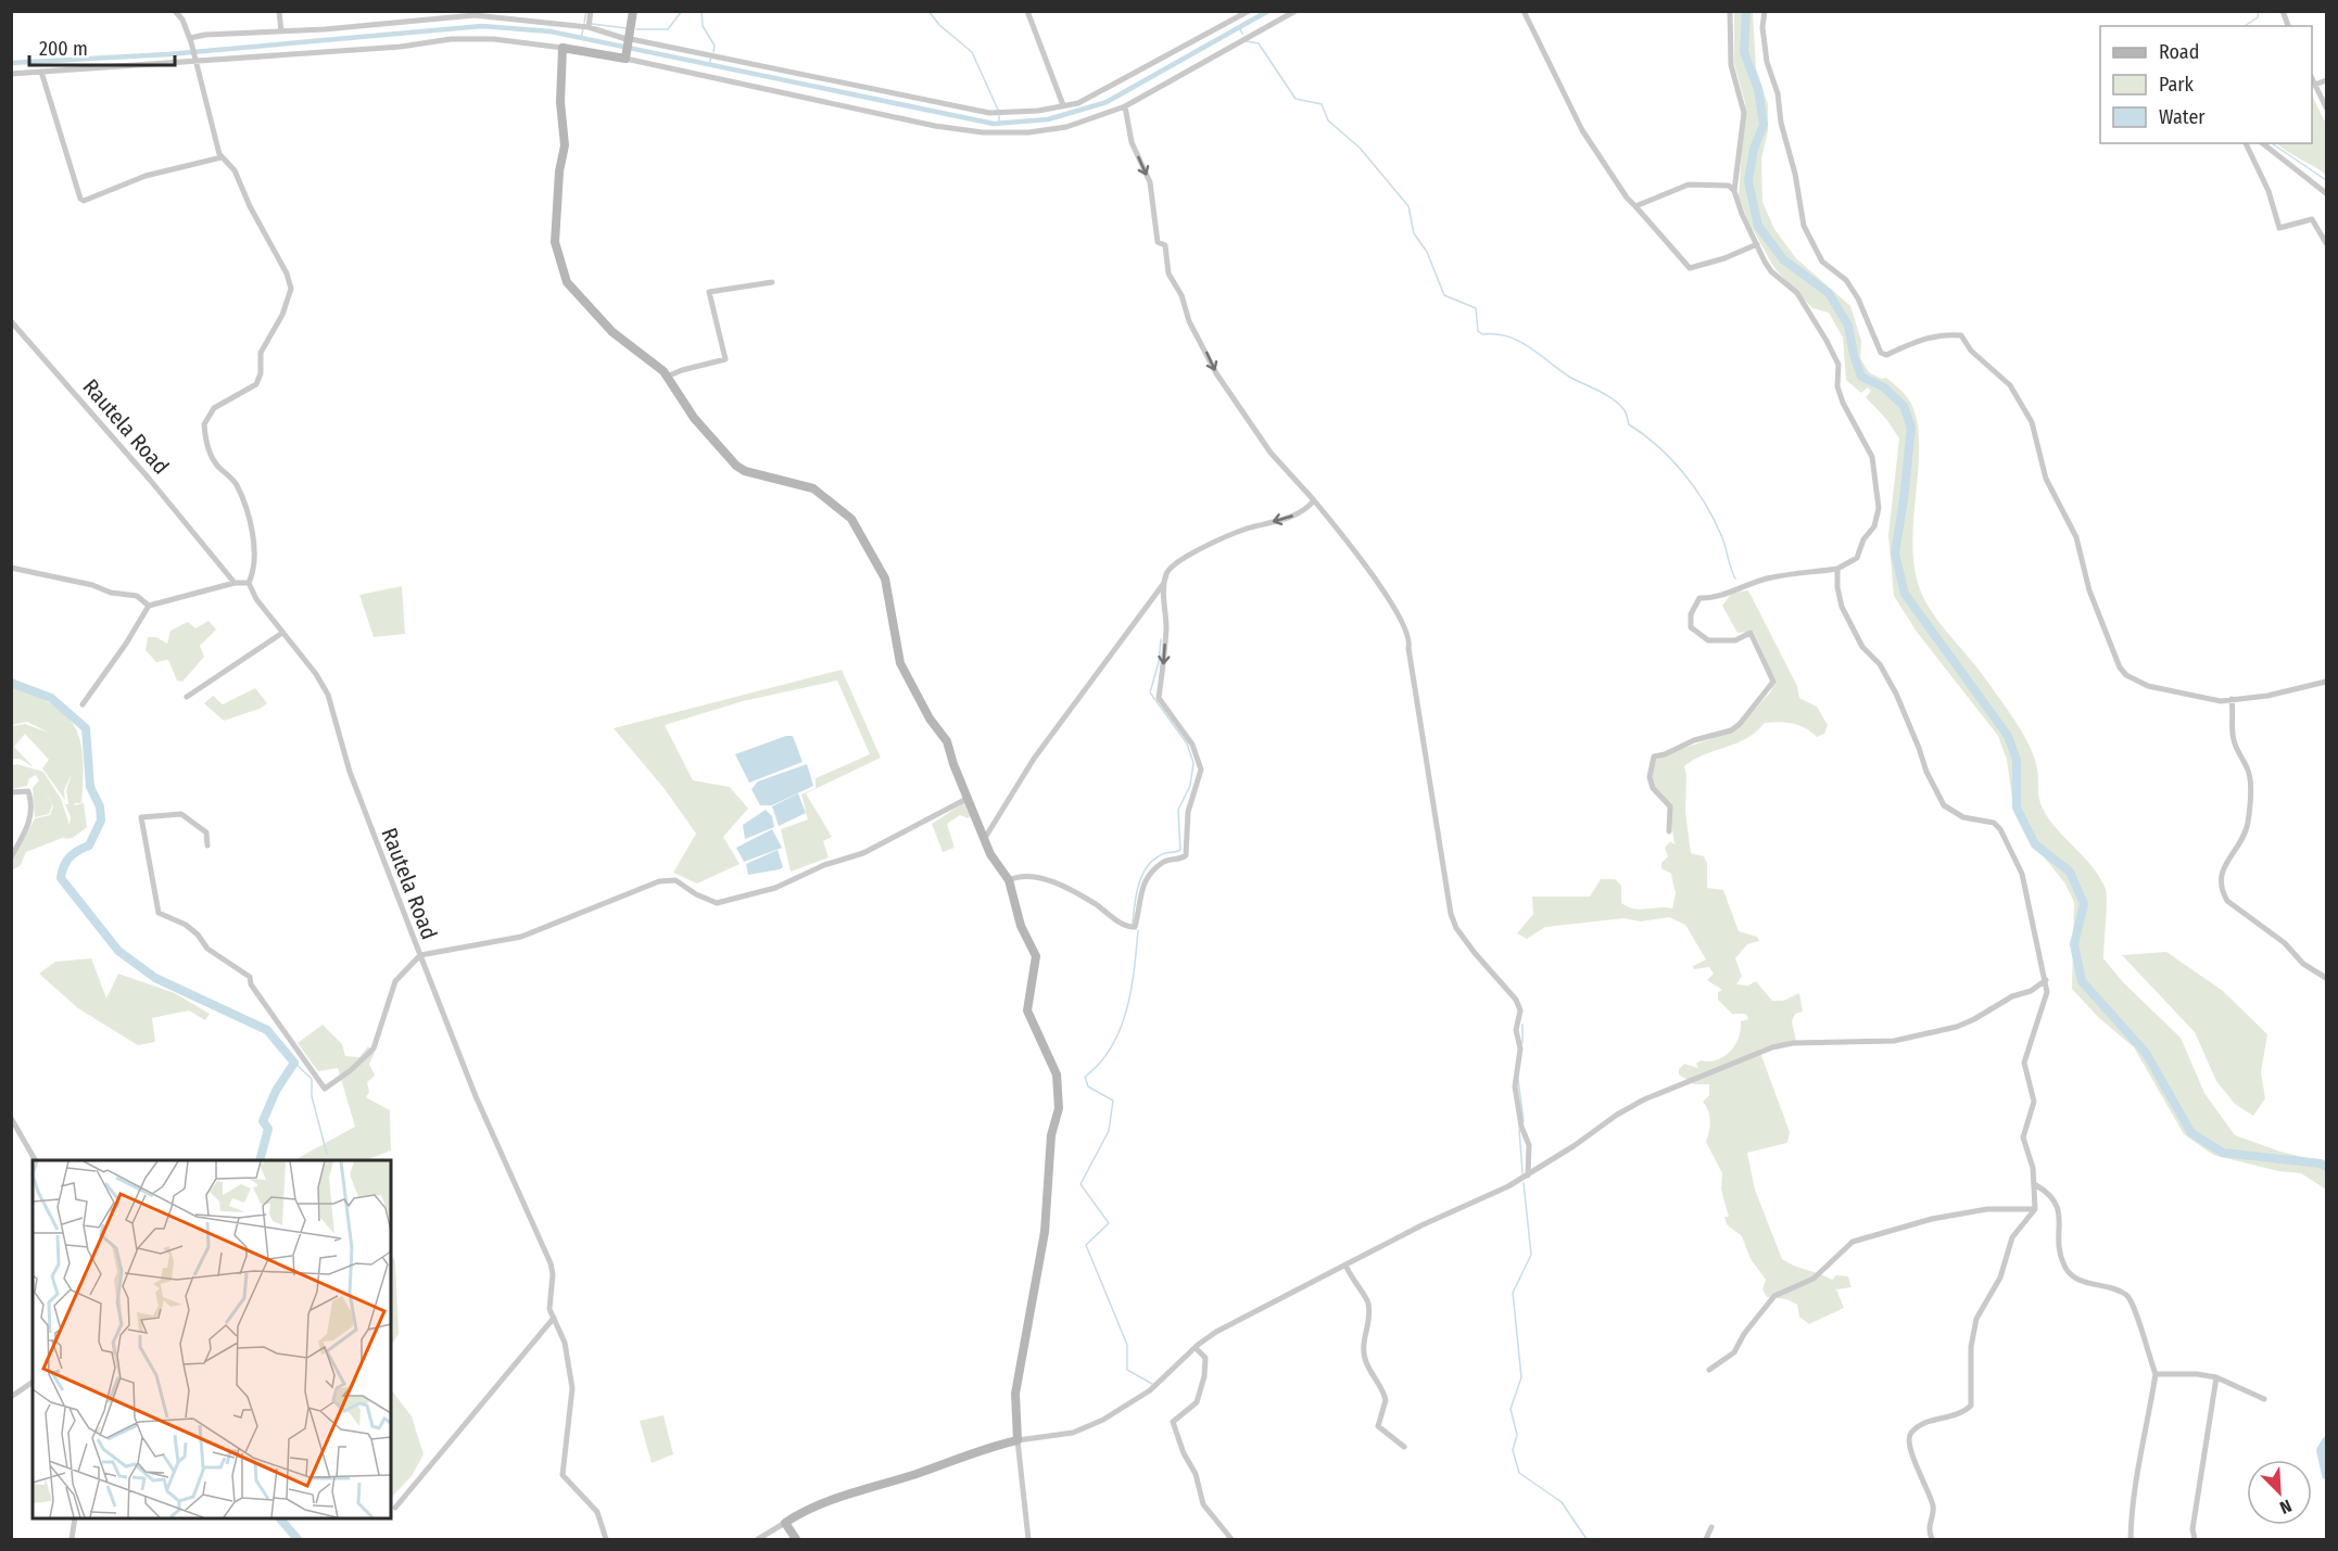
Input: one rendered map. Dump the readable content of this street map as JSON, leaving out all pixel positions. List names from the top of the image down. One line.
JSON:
{"streets":{"street":["Rautela Road"]},"legend":["Road","Park","Water"],"scale_bar":"200 m","north":"bottom right"}
